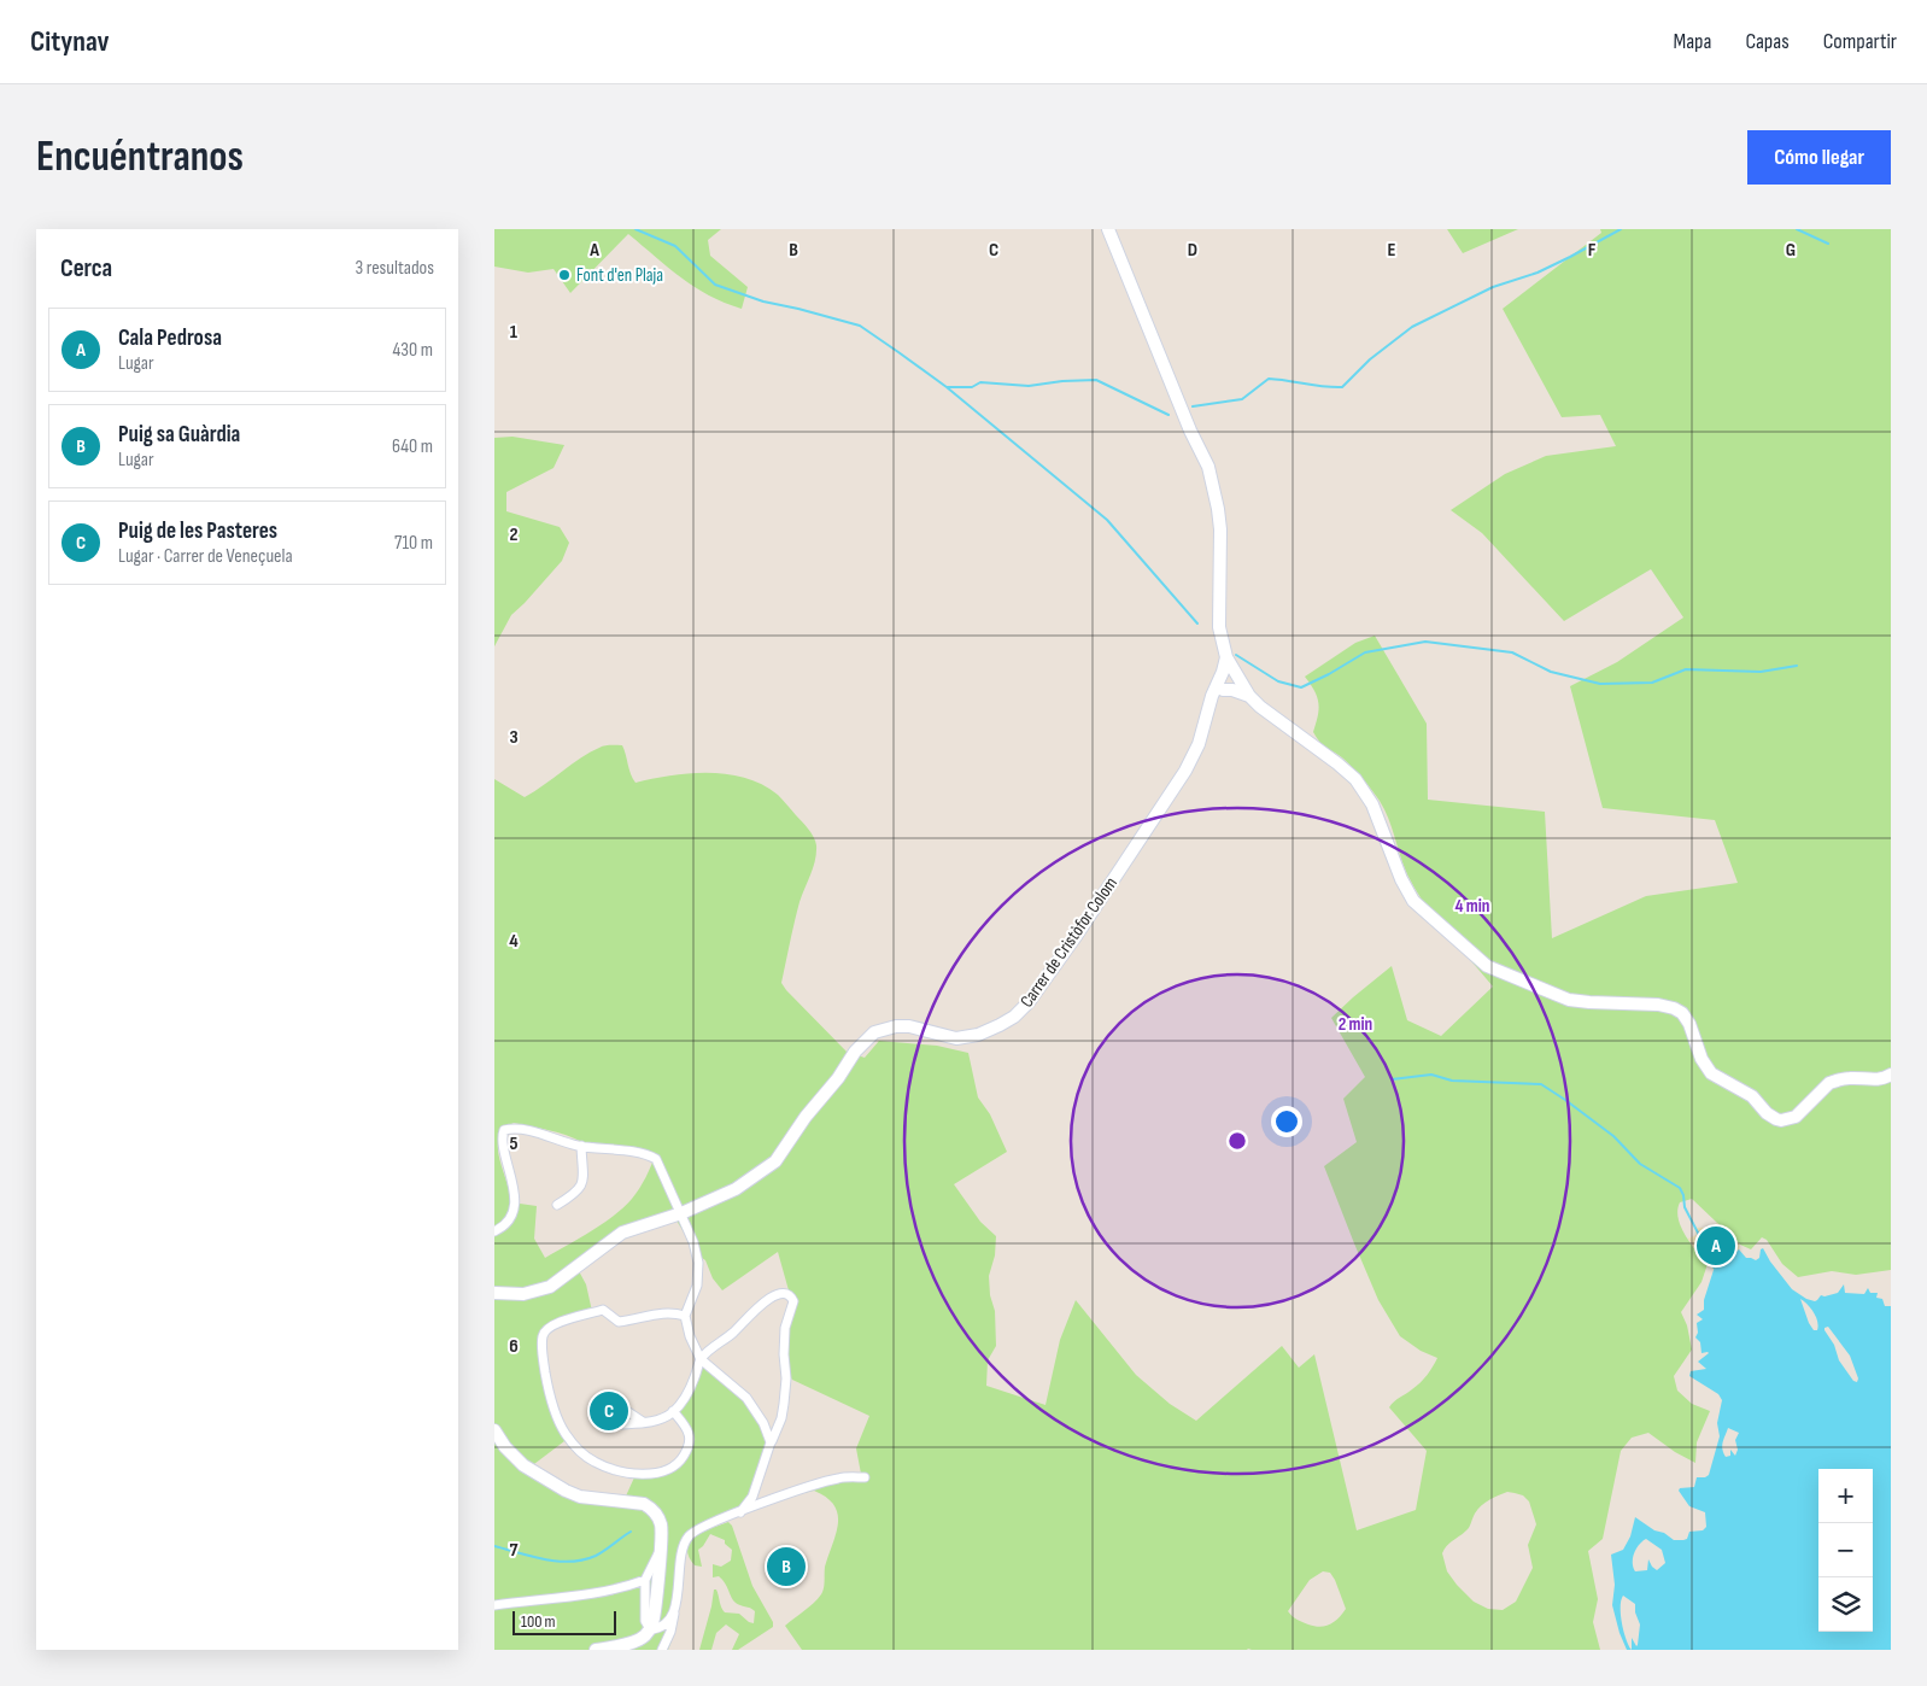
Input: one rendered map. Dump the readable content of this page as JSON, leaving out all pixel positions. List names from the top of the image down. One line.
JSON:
{"streets":{"street":["Carrer de Cristòfor Colom"]},"places":["Font d'en Plaja"],"scale_bar":"100 m","page":{"header":"Citynav","nav":["Mapa","Capas","Compartir"],"buttons":"Cómo llegar","title":"Encuéntranos","heading":["Cerca","3 resultados"],"list":[{"mark":"A","name":"Cala Pedrosa","note":"Lugar","value":"430 m"},{"mark":"B","name":"Puig sa Guàrdia","note":"Lugar","value":"640 m"},{"mark":"C","name":"Puig de les Pasteres","note":"Lugar · Carrer de Veneçuela","value":"710 m"}],"pins":["A","C","B"],"map_buttons":["+","−"],"scale":"100 m"},"grid":{"columns":["A","B","C","D","E","F","G"],"rows":["1","2","3","4","5","6","7"]},"rings":["4 min","2 min"]}
